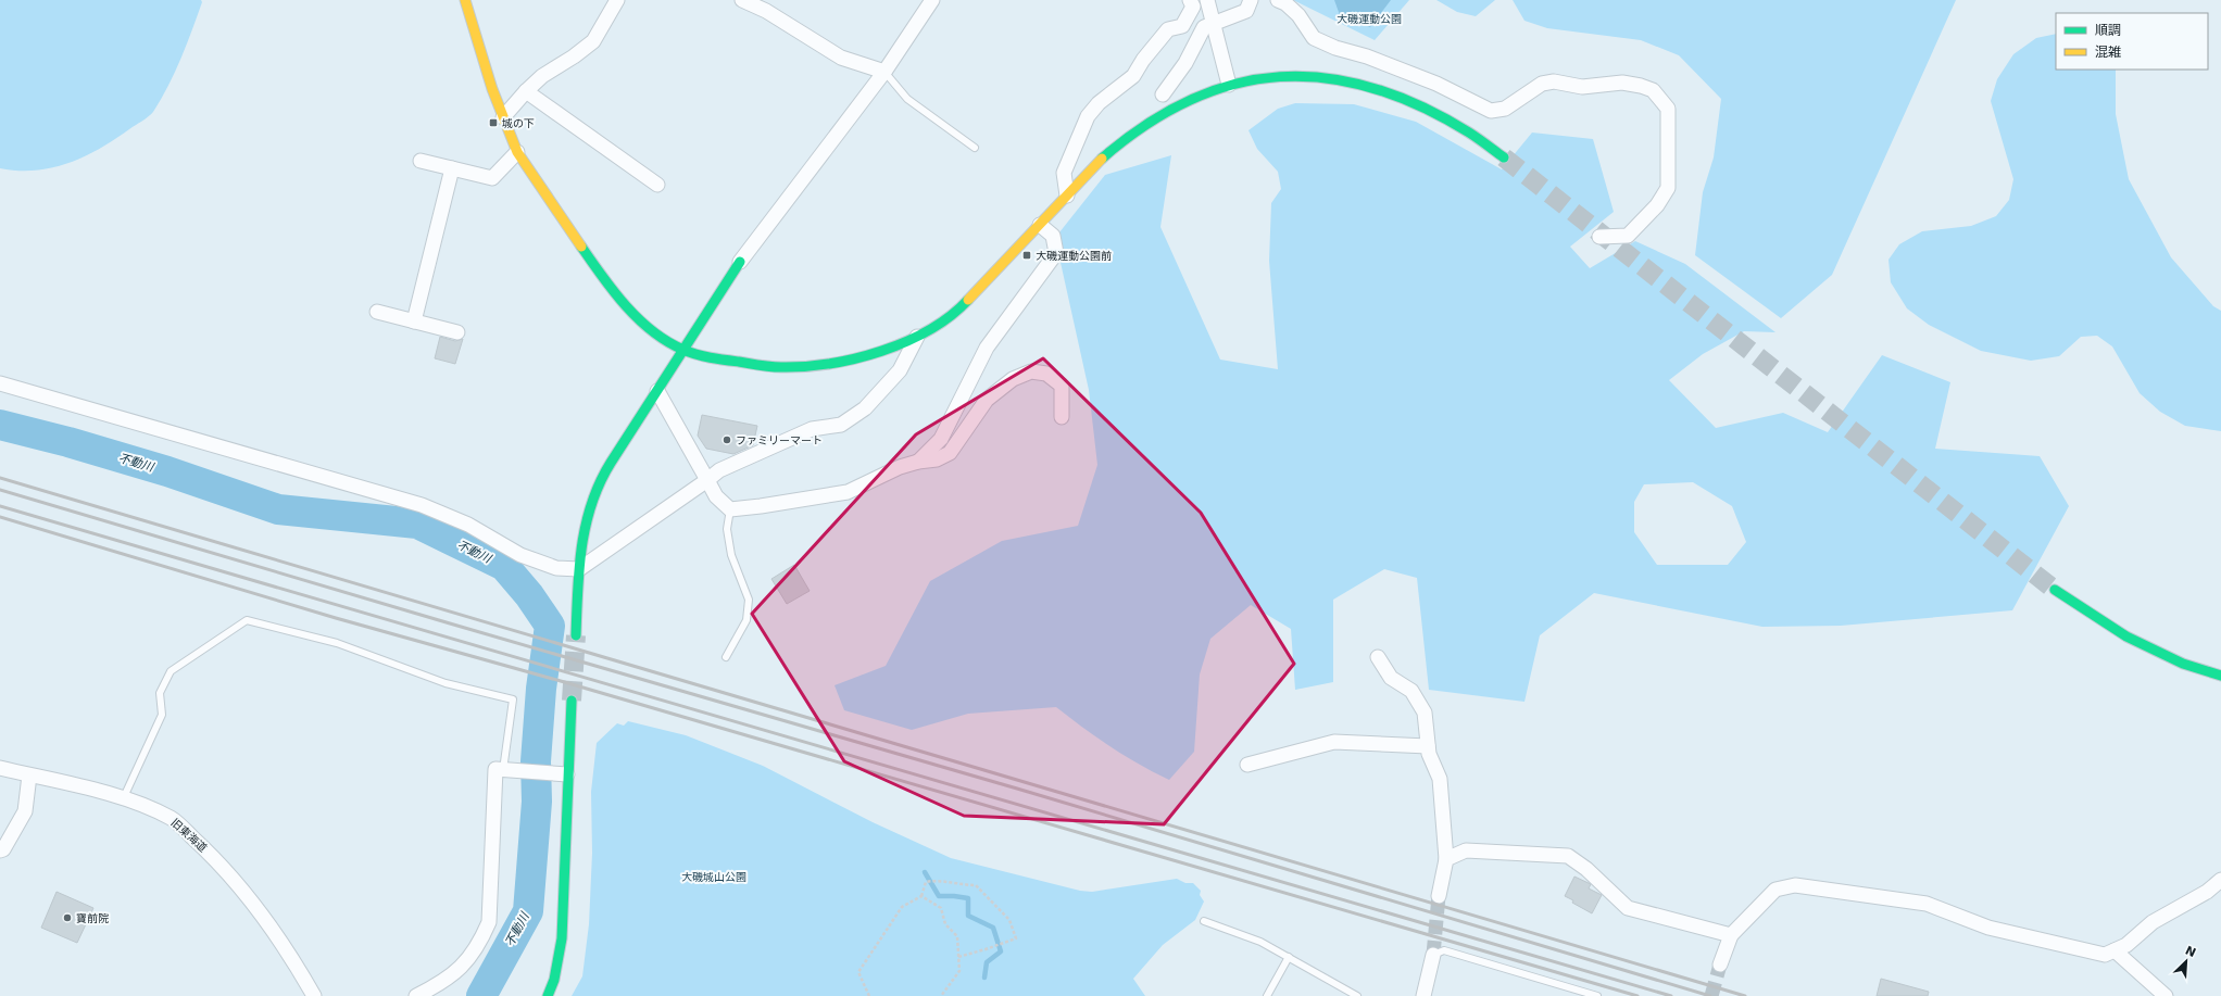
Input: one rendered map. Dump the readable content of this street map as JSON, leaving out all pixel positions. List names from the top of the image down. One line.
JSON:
{"streets":{"street":["旧東海道"]},"water":["不動川"],"parks":["大磯運動公園","大磯城山公園"],"places":{"transit":["城の下","大磯運動公園前"],"other":["ファミリーマート","寶前院"]},"legend":["順調","混雑"],"north":"top right"}
